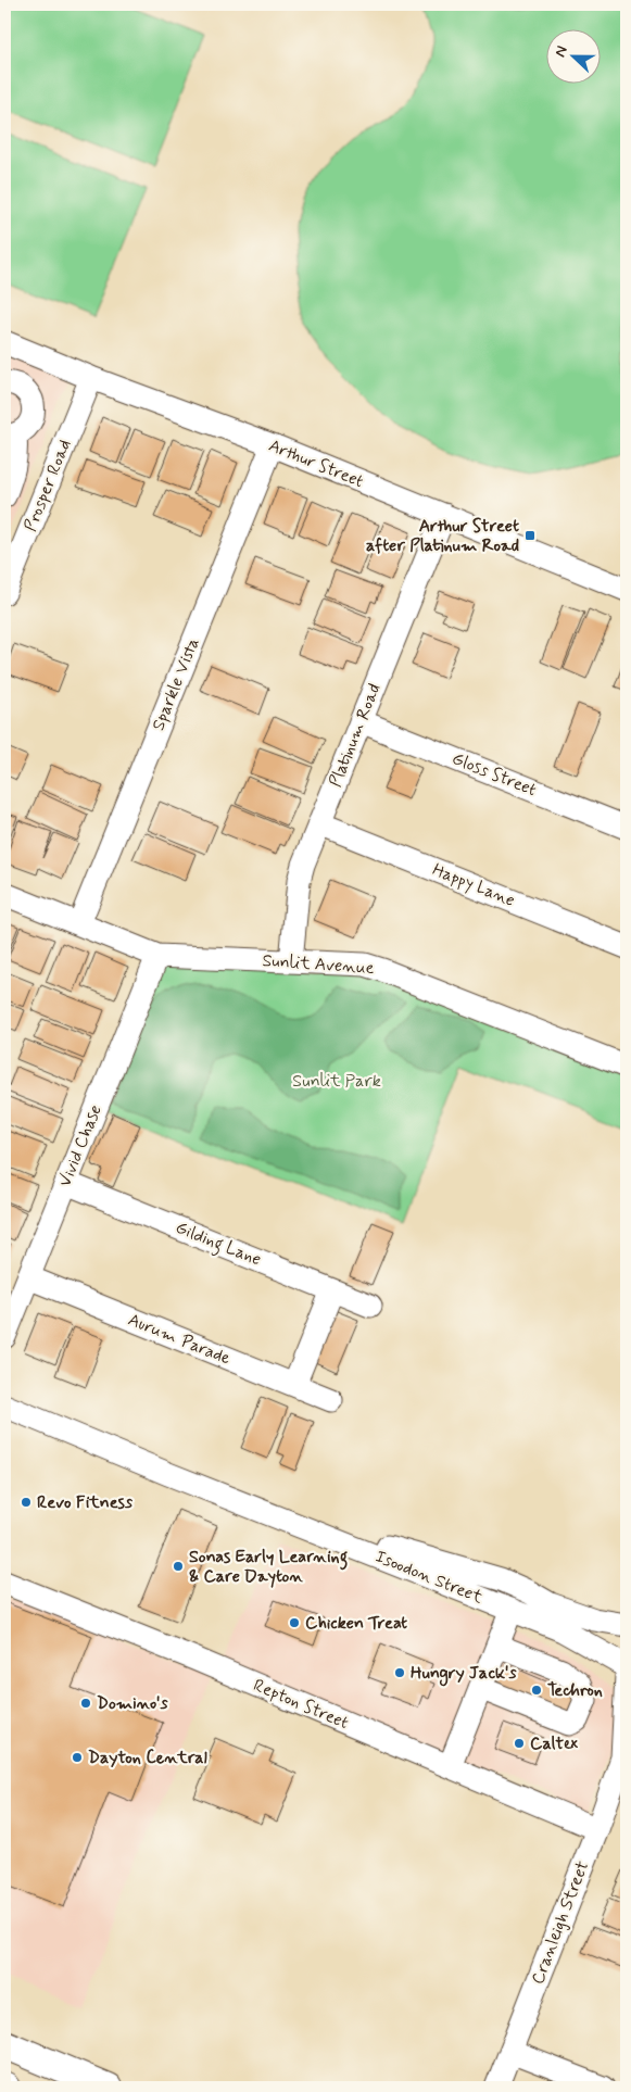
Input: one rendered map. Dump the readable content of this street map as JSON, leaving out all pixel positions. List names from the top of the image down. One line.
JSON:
{"streets":{"street":["Arthur Street","Prosper Road","Sparkle Vista","Platinum Road","Gloss Street","Happy Lane","Sunlit Avenue","Vivid Chase","Gilding Lane","Aurum Parade","Isoodon Street","Repton Street","Cranleigh Street"]},"crossings":[["Arthur Street","Prosper Road"],["Arthur Street","Sparkle Vista"],["Arthur Street","Platinum Road"],["Sparkle Vista","Sunlit Avenue"],["Platinum Road","Gloss Street"],["Platinum Road","Happy Lane"],["Platinum Road","Sunlit Avenue"],["Sunlit Avenue","Vivid Chase"],["Vivid Chase","Gilding Lane"],["Vivid Chase","Aurum Parade"],["Isoodon Street","Cranleigh Street"],["Repton Street","Cranleigh Street"]],"parks":["Sunlit Park"],"places":{"transit":["Arthur Street after Platinum Road"],"other":["Revo Fitness","Sonas Early Learning & Care Dayton","Chicken Treat","Hungry Jack's","Techron","Domino's","Caltex","Dayton Central"]},"north":"left"}
